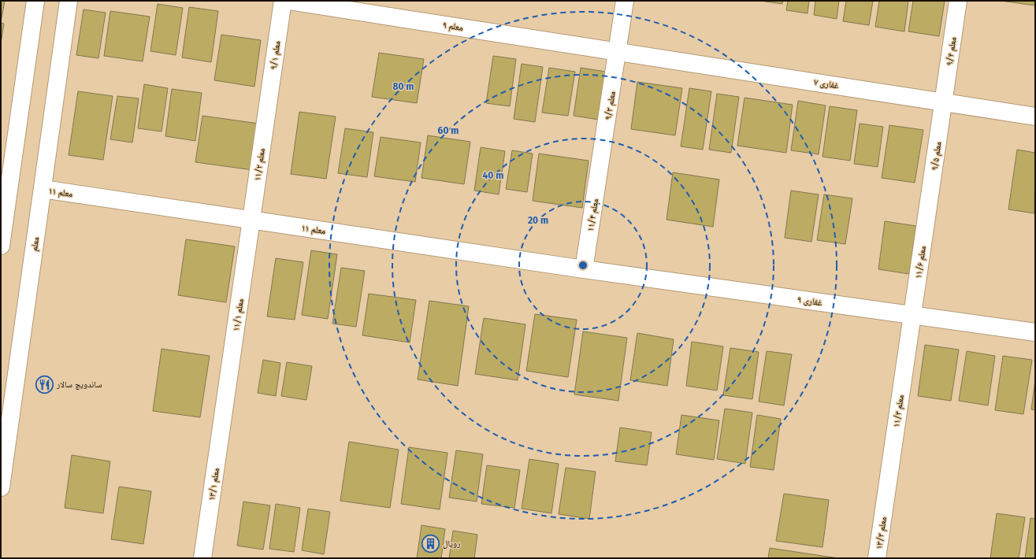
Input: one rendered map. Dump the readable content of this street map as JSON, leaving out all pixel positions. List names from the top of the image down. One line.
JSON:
{"streets":{"street":["معلم ۹","معلم ۹/۴","معلم ۹/۱","غفاری ۷","معلم ۹/۳","معلم ۹/۵","معلم ۱۱/۲","معلم ۱۱","معلم ۱۱/۴","معلم","معلم ۱۱/۶","غفاری ۹","معلم ۱۱/۱","معلم ۱۱/۳","معلم ۱۳/۱","معلم ۱۳/۳"]},"crossings":[["معلم ۹","غفاری ۷"],["معلم ۹","معلم ۹/۳"],["معلم ۹/۴","غفاری ۷"],["معلم ۹/۴","معلم ۹/۵"],["معلم ۹/۱","معلم ۱۱/۲"],["غفاری ۷","معلم ۹/۳"],["غفاری ۷","معلم ۹/۵"],["معلم ۹/۳","معلم ۱۱/۴"],["معلم ۹/۵","معلم ۱۱/۶"],["معلم ۱۱/۲","معلم ۱۱"],["معلم ۱۱/۲","معلم ۱۱/۱"],["معلم ۱۱","معلم ۱۱/۴"],["معلم ۱۱","معلم"],["معلم ۱۱","غفاری ۹"],["معلم ۱۱","معلم ۱۱/۱"],["معلم ۱۱/۴","غفاری ۹"],["معلم ۱۱/۶","غفاری ۹"],["معلم ۱۱/۶","معلم ۱۱/۳"],["غفاری ۹","معلم ۱۱/۳"],["معلم ۱۱/۱","معلم ۱۳/۱"],["معلم ۱۱/۳","معلم ۱۳/۳"]],"places":{"restaurant":["ساندویچ سالار"],"building":["رویال"]},"rings":["80 m","60 m","40 m","20 m"]}
